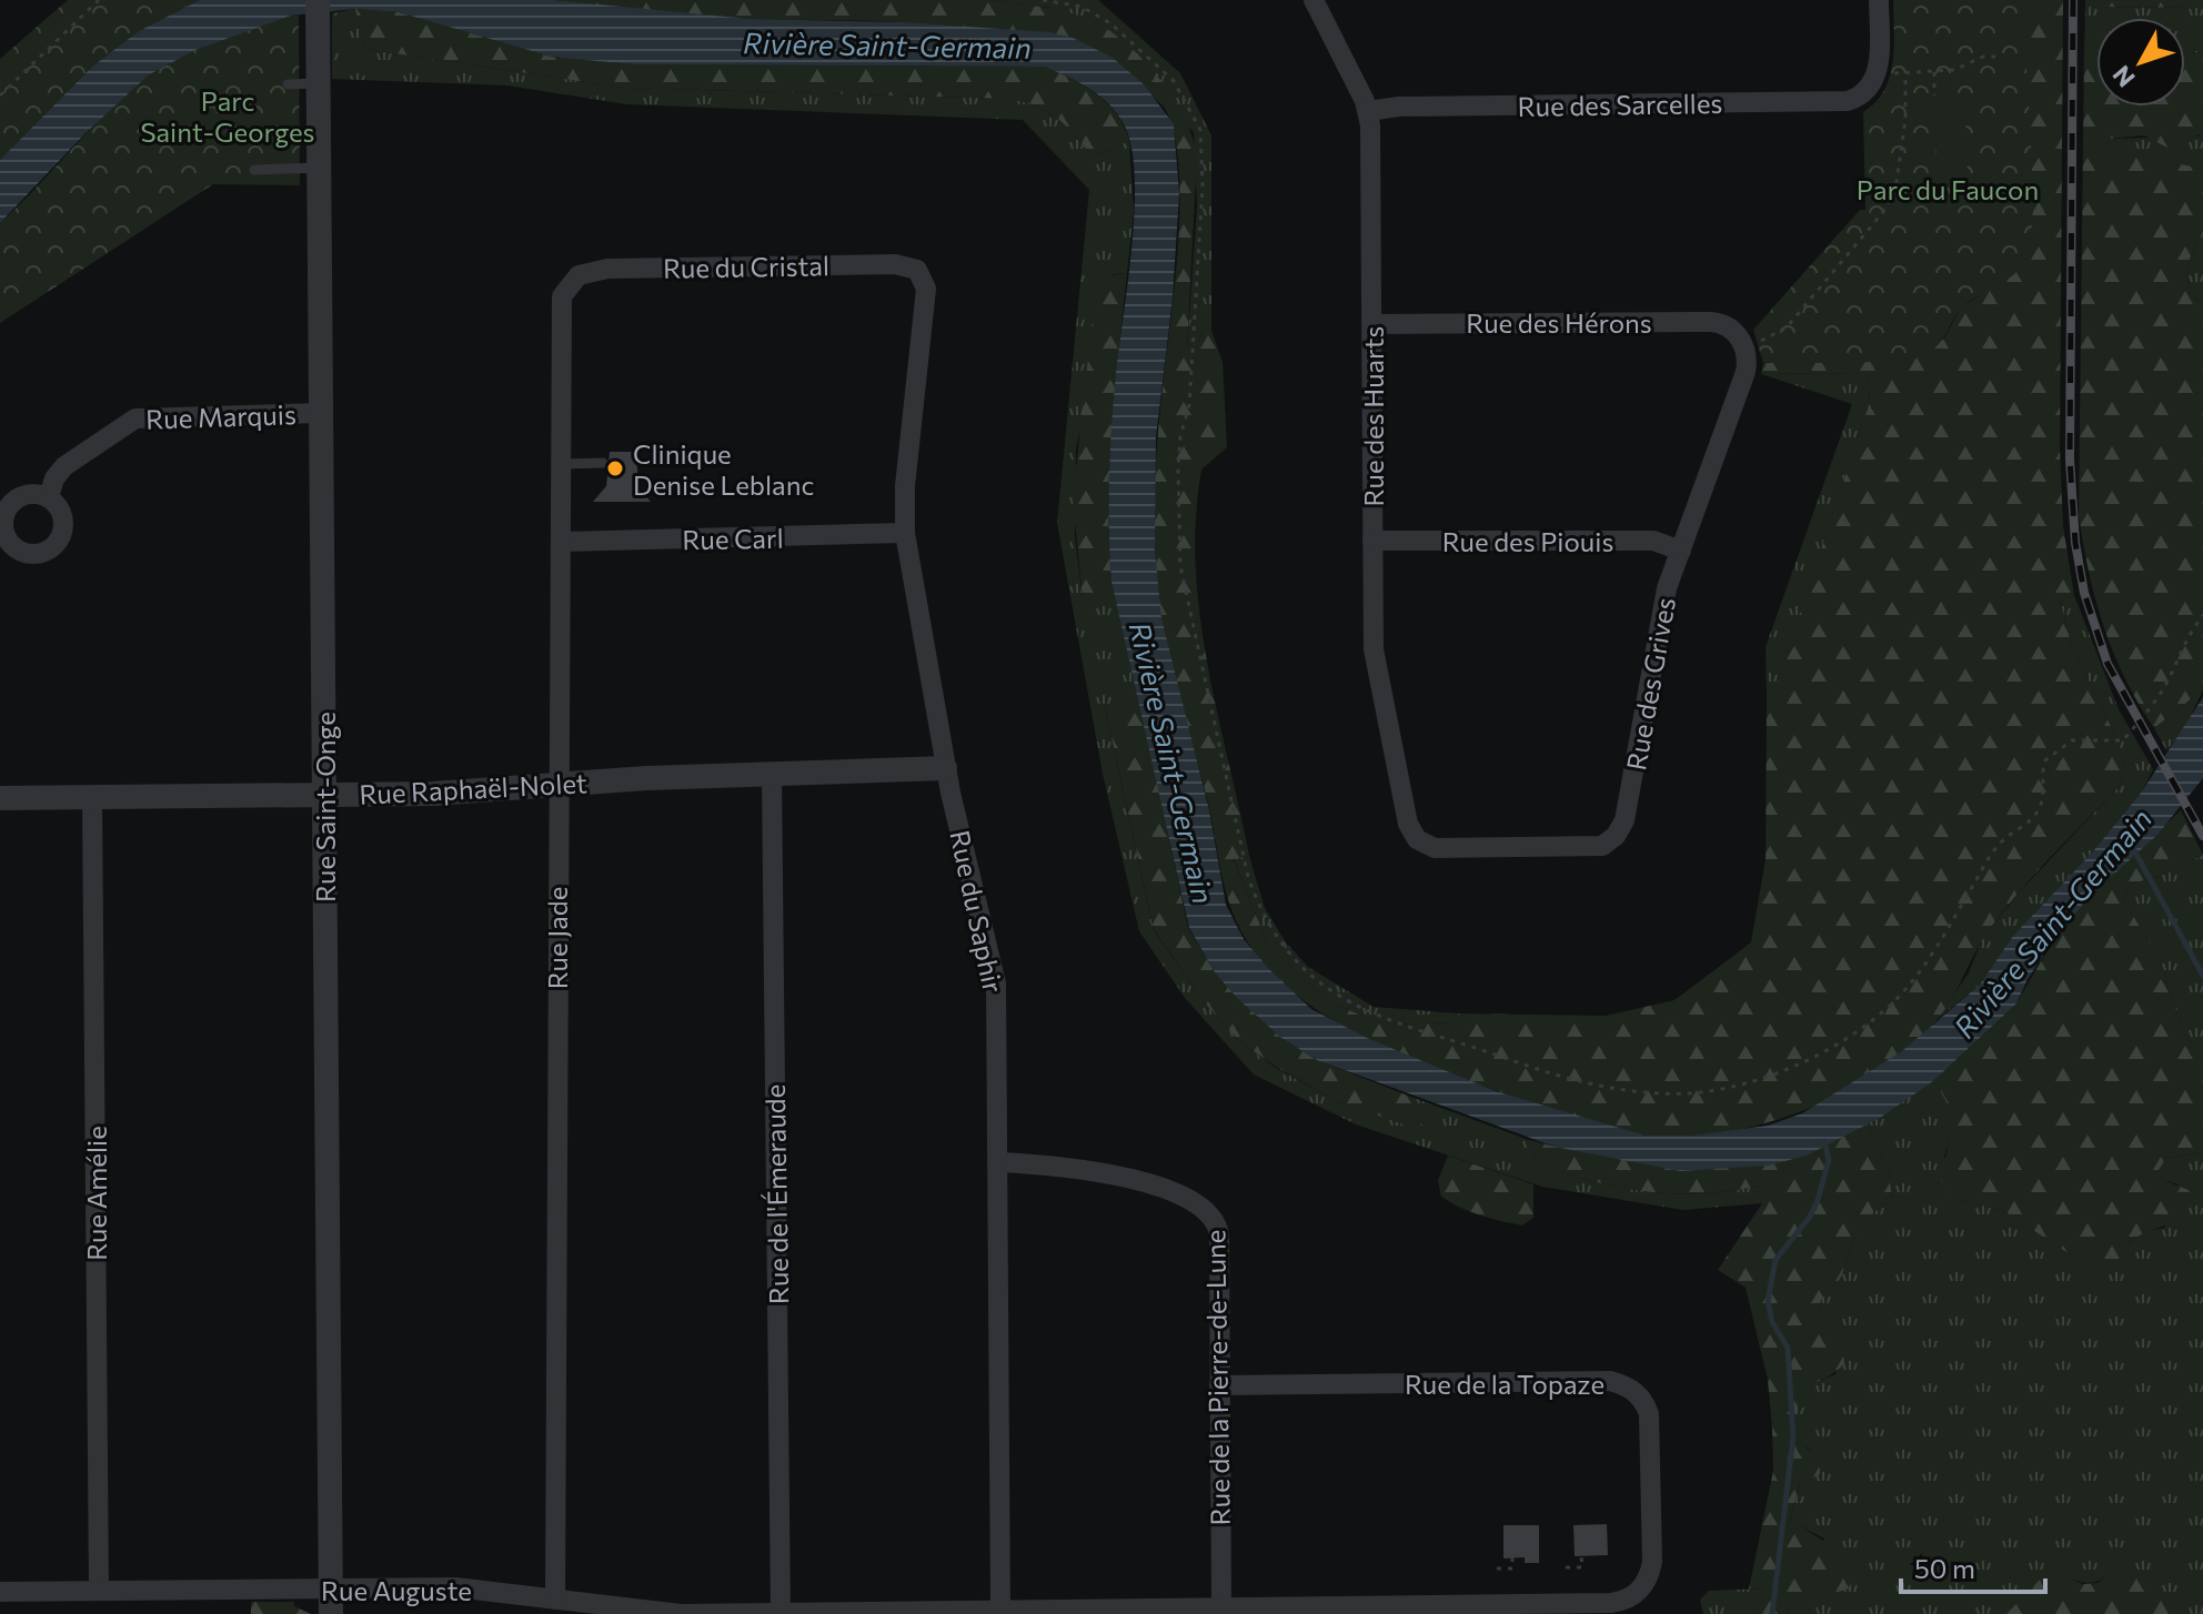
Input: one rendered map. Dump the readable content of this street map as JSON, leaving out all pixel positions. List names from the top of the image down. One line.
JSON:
{"streets":{"street":["Rue des Sarcelles","Rue du Cristal","Rue des Hérons","Rue Marquis","Rue des Huarts","Rue Carl","Rue des Piouis","Rue des Grives","Rue Raphaël-Nolet","Rue Saint-Onge","Rue du Saphir","Rue Jade","Rue Amélie","Rue de l'Émeraude","Rue de la Pierre-de-Lune","Rue de la Topaze","Rue Auguste"]},"crossings":[["Rue des Sarcelles","Rue des Huarts"],["Rue du Cristal","Rue du Saphir"],["Rue du Cristal","Rue Jade"],["Rue des Hérons","Rue des Huarts"],["Rue des Hérons","Rue des Grives"],["Rue Marquis","Rue Saint-Onge"],["Rue des Huarts","Rue des Piouis"],["Rue des Huarts","Rue des Grives"],["Rue Carl","Rue du Saphir"],["Rue Carl","Rue Jade"],["Rue des Piouis","Rue des Grives"],["Rue Raphaël-Nolet","Rue Saint-Onge"],["Rue Raphaël-Nolet","Rue du Saphir"],["Rue Raphaël-Nolet","Rue Jade"],["Rue Raphaël-Nolet","Rue Amélie"],["Rue Raphaël-Nolet","Rue de l'Émeraude"],["Rue Saint-Onge","Rue Auguste"],["Rue du Saphir","Rue de la Pierre-de-Lune"],["Rue du Saphir","Rue Auguste"],["Rue Jade","Rue Auguste"],["Rue Amélie","Rue Auguste"],["Rue de l'Émeraude","Rue Auguste"],["Rue de la Pierre-de-Lune","Rue de la Topaze"],["Rue de la Pierre-de-Lune","Rue Auguste"],["Rue de la Topaze","Rue Auguste"]],"water":["Rivière Saint-Germain"],"parks":["Parc Saint-Georges","Parc du Faucon"],"places":["Clinique Denise Leblanc"],"scale_bar":"50 m","north":"bottom left"}
